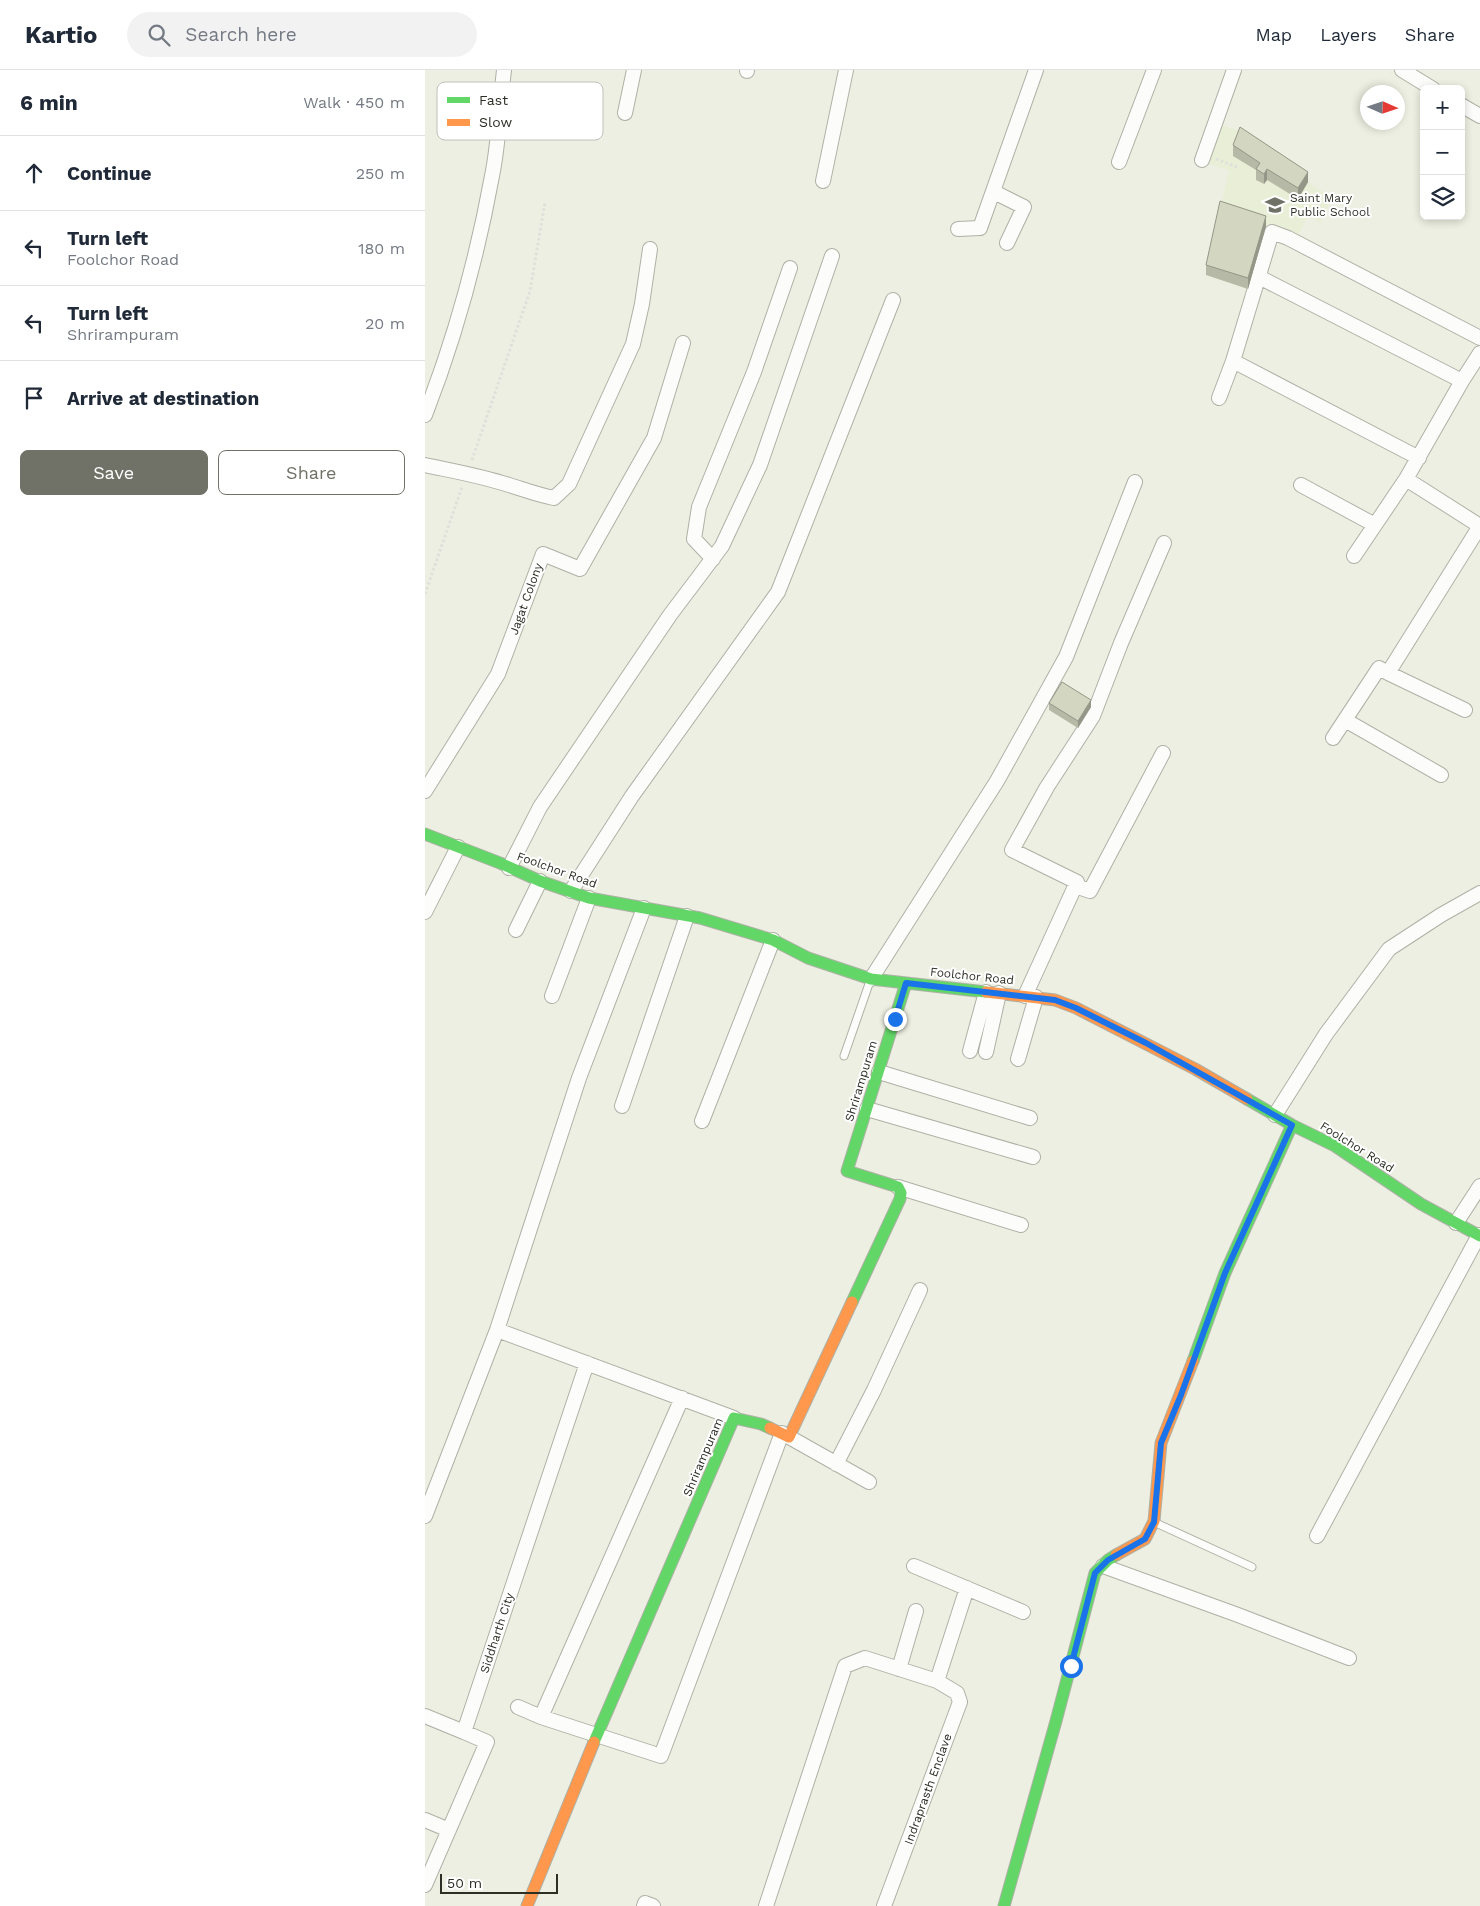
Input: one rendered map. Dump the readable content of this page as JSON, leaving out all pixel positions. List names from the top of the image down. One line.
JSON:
{"streets":{"street":["Jagat Colony","Foolchor Road","Shrirampuram","Siddharth City","Indraprasth Enclave"]},"crossings":[["Foolchor Road","Shrirampuram"]],"places":{"school or university":["Saint Mary Public School"]},"legend":["Fast","Slow"],"scale_bar":"50 m","north":"right","page":{"header":"Kartio","search":"Search here","nav":["Map","Layers","Share"],"heading":["6 min","Walk · 450 m"],"map_buttons":["+","−"],"list":[["Continue","250 m"],["Turn left","Foolchor Road","180 m"],["Turn left","Shrirampuram","20 m"],"Arrive at destination"],"buttons":["Save","Share"],"scale":"50 m"}}
